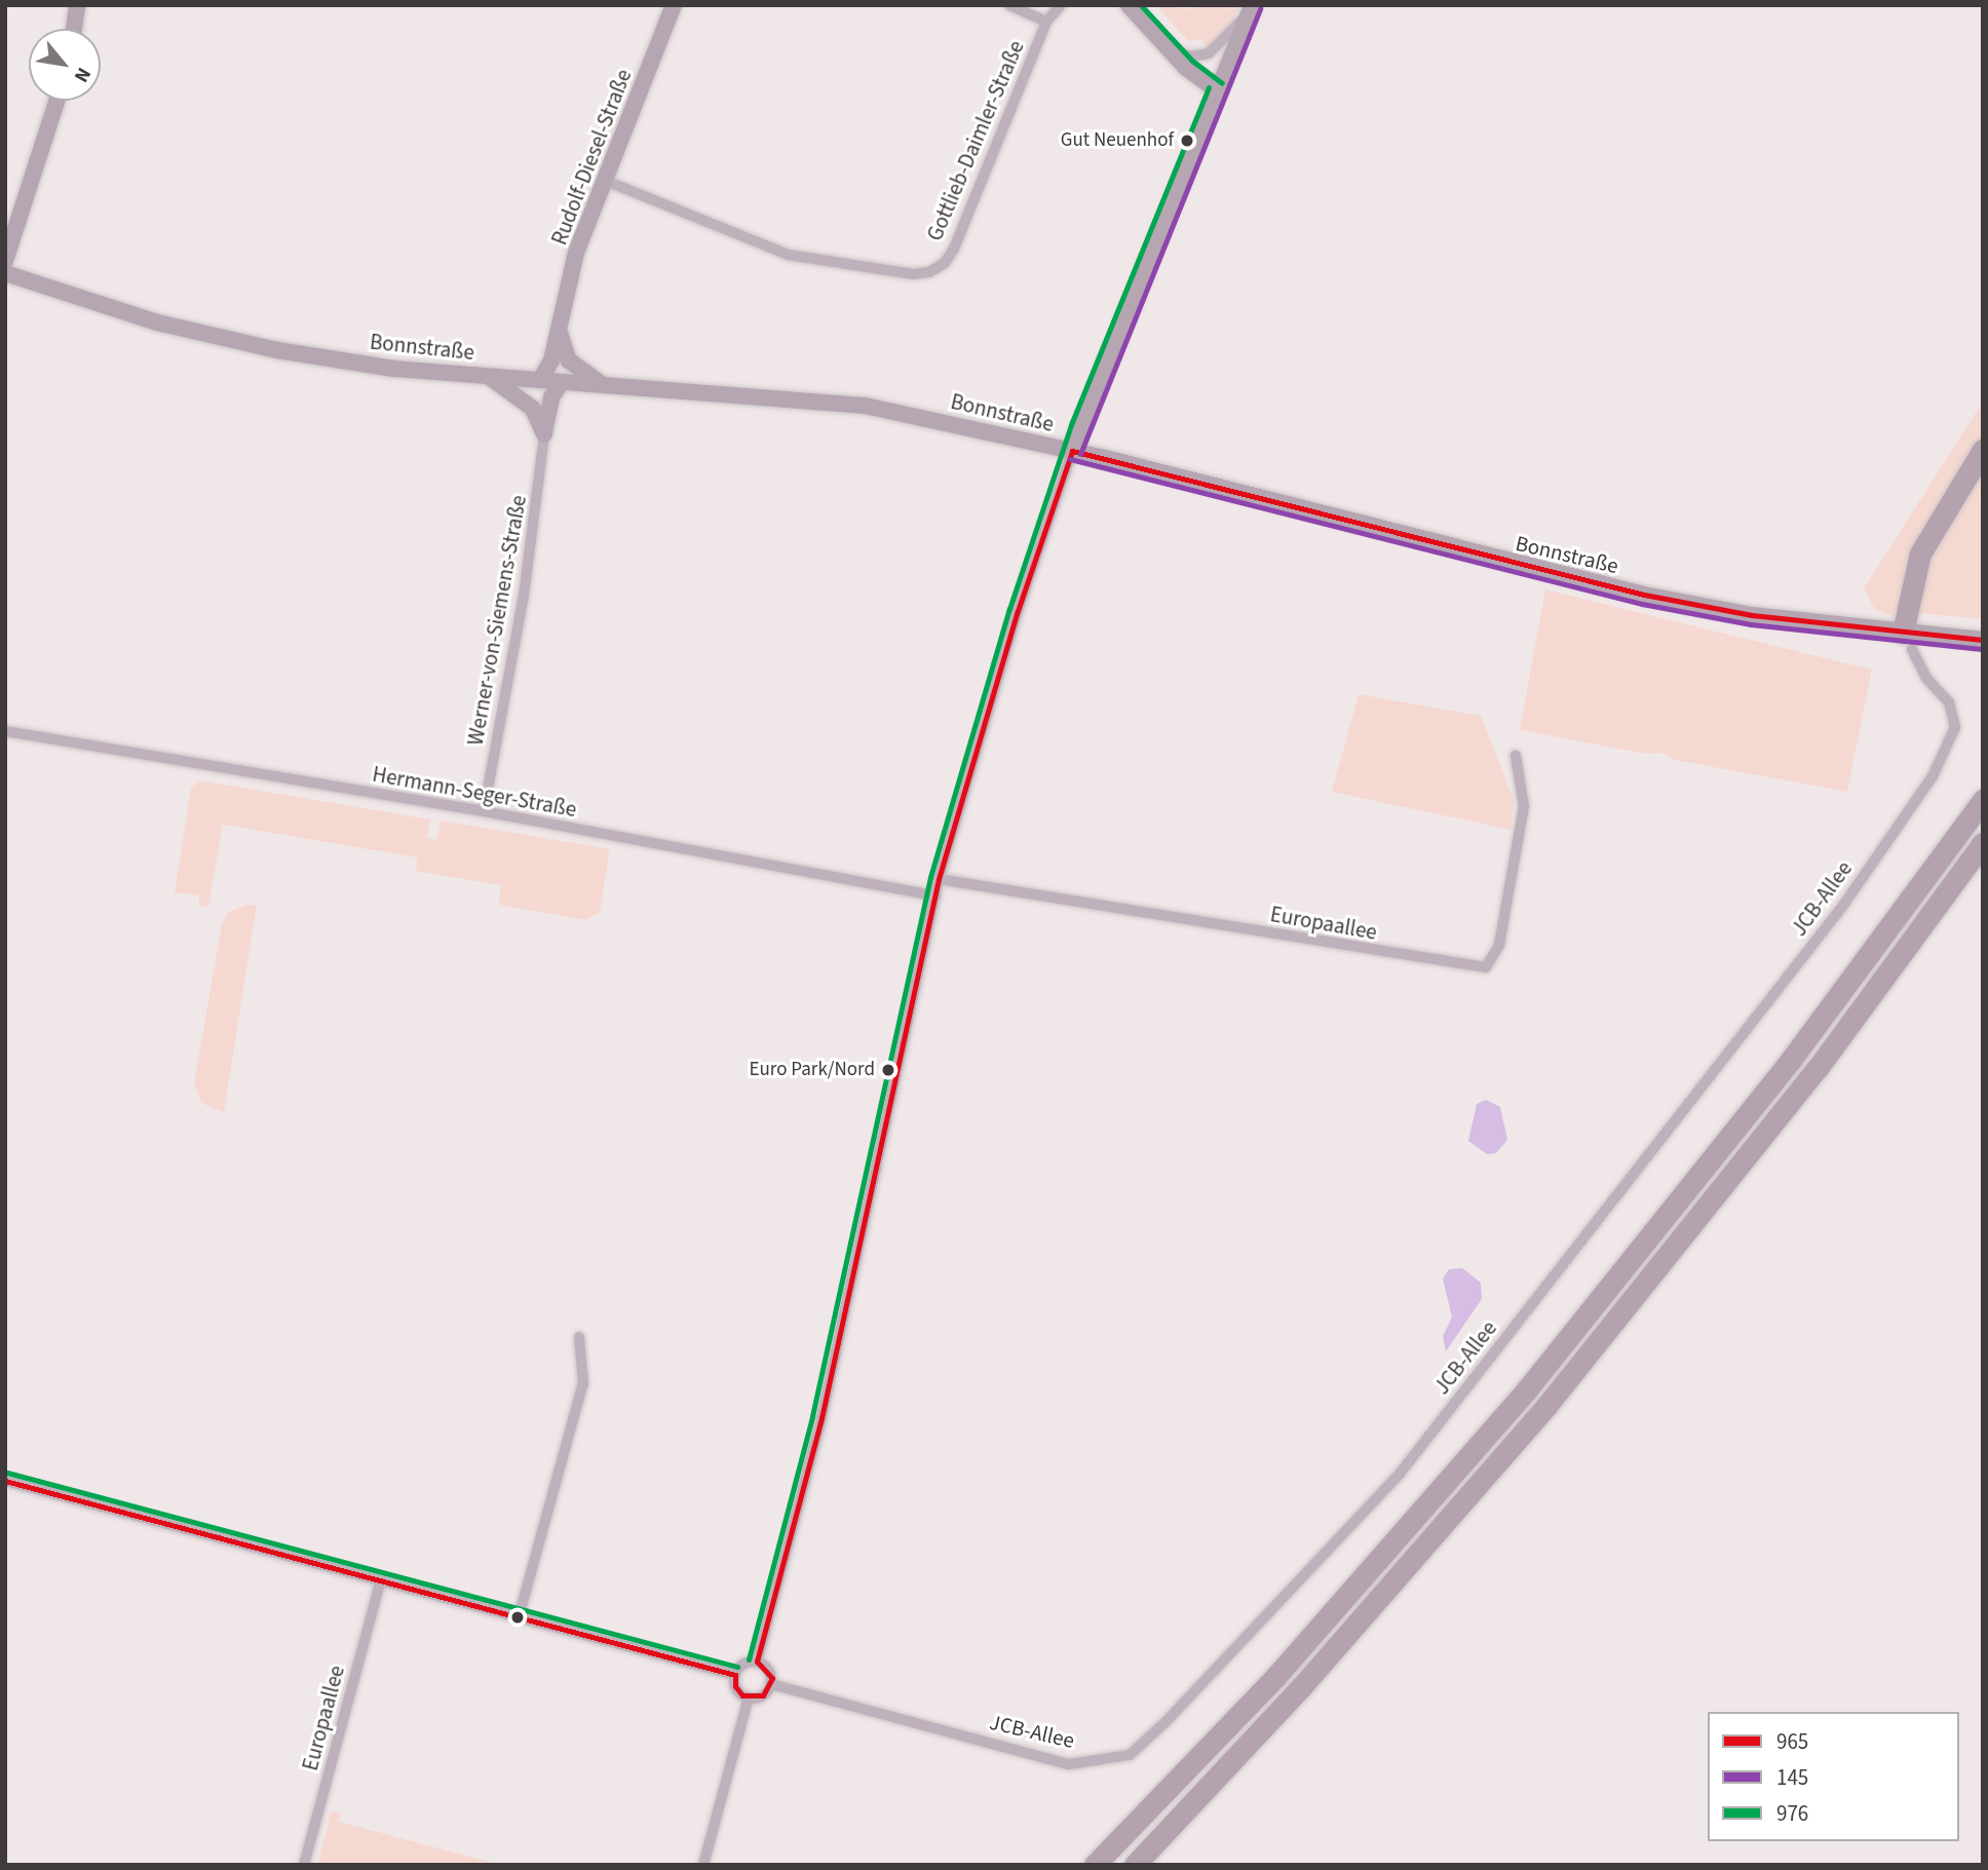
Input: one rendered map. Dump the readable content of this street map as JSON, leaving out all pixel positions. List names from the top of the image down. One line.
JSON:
{"streets":{"main road":["Rudolf-Diesel-Straße","Bonnstraße"],"street":["Gottlieb-Daimler-Straße","Werner-von-Siemens-Straße","Hermann-Seger-Straße","JCB-Allee","Europaallee"]},"crossings":[["Gottlieb-Daimler-Straße","Rudolf-Diesel-Straße"],["Rudolf-Diesel-Straße","Bonnstraße"],["Bonnstraße","JCB-Allee"],["Werner-von-Siemens-Straße","Hermann-Seger-Straße"]],"places":["Gut Neuenhof","Euro Park/Nord"],"lines":["transit line 976","transit line 145","transit line 965"],"legend":["965","145","976"],"north":"bottom right"}
